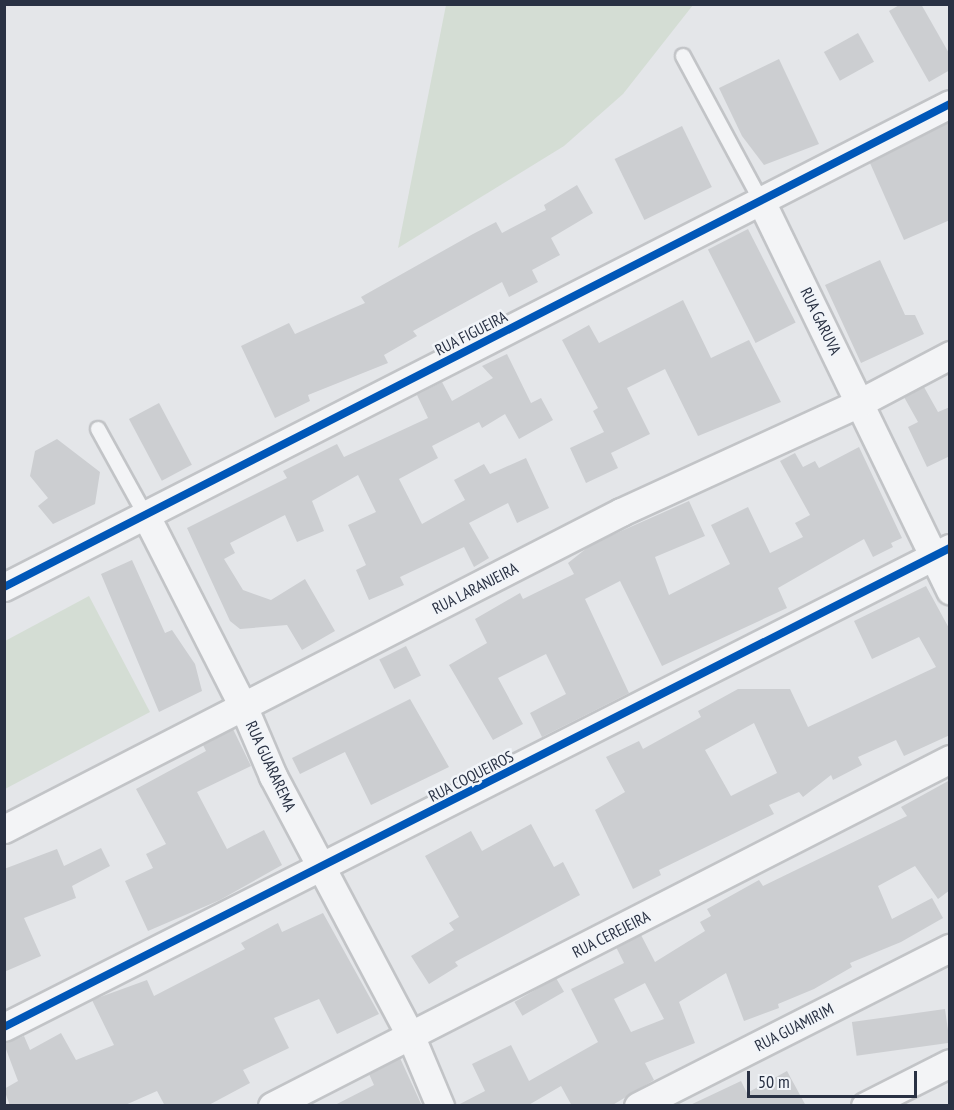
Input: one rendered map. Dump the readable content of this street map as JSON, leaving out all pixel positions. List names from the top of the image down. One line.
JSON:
{"streets":{"street":["RUA GARUVA","RUA FIGUEIRA","RUA LARANJEIRA","RUA GUARAREMA","RUA COQUEIROS","RUA CEREJEIRA","RUA GUAMIRIM"]},"crossings":[["RUA GARUVA","RUA FIGUEIRA"],["RUA GARUVA","RUA LARANJEIRA"],["RUA GARUVA","RUA COQUEIROS"],["RUA FIGUEIRA","RUA GUARAREMA"],["RUA LARANJEIRA","RUA GUARAREMA"],["RUA GUARAREMA","RUA COQUEIROS"],["RUA GUARAREMA","RUA CEREJEIRA"]],"scale_bar":"50 m"}
